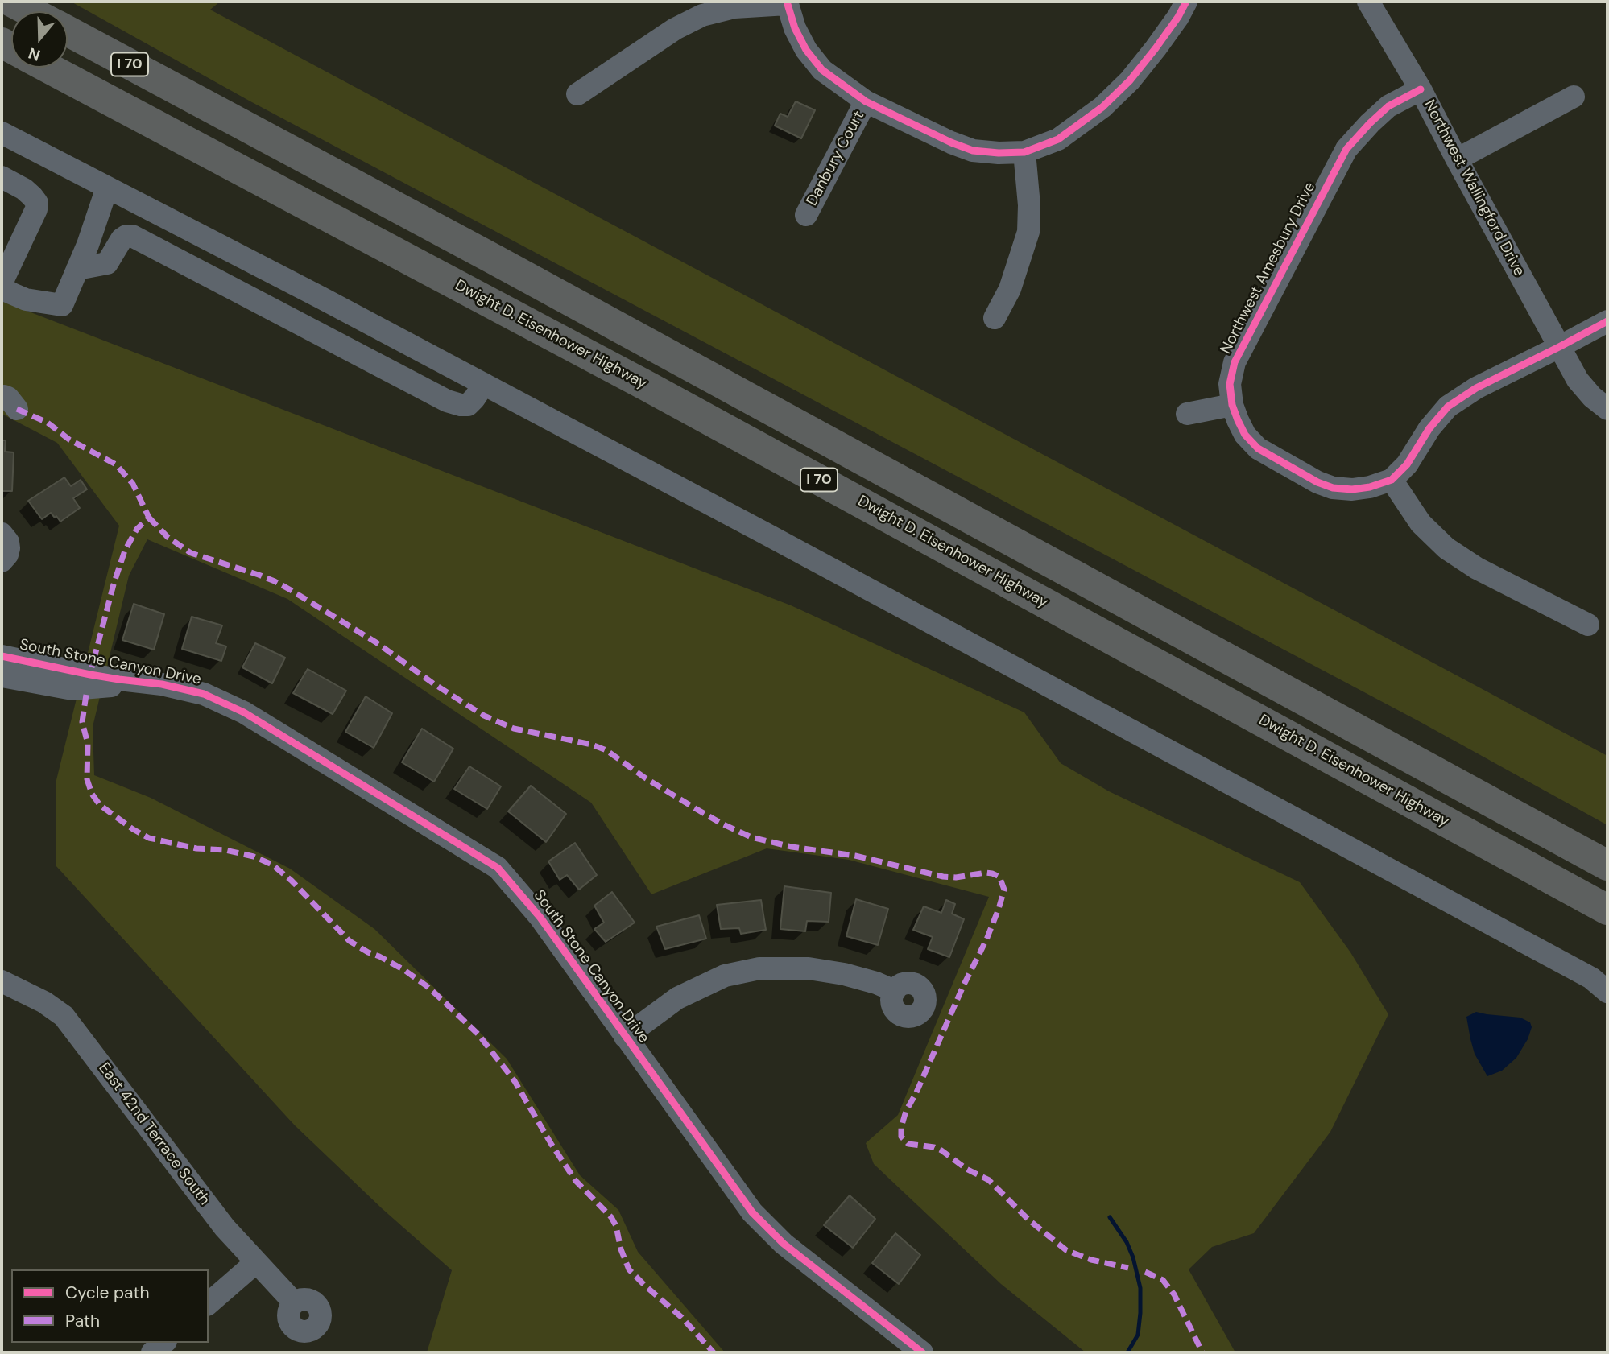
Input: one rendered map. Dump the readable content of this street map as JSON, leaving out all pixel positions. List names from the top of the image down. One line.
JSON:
{"streets":{"highway":["I 70","Dwight D. Eisenhower Highway"],"street":["Danbury Court","Northwest Wallingford Drive","Northwest Amesbury Drive","South Stone Canyon Drive","East 42nd Terrace South"]},"crossings":[["Northwest Wallingford Drive","Northwest Amesbury Drive"]],"legend":["Cycle path","Path"],"north":"bottom"}
